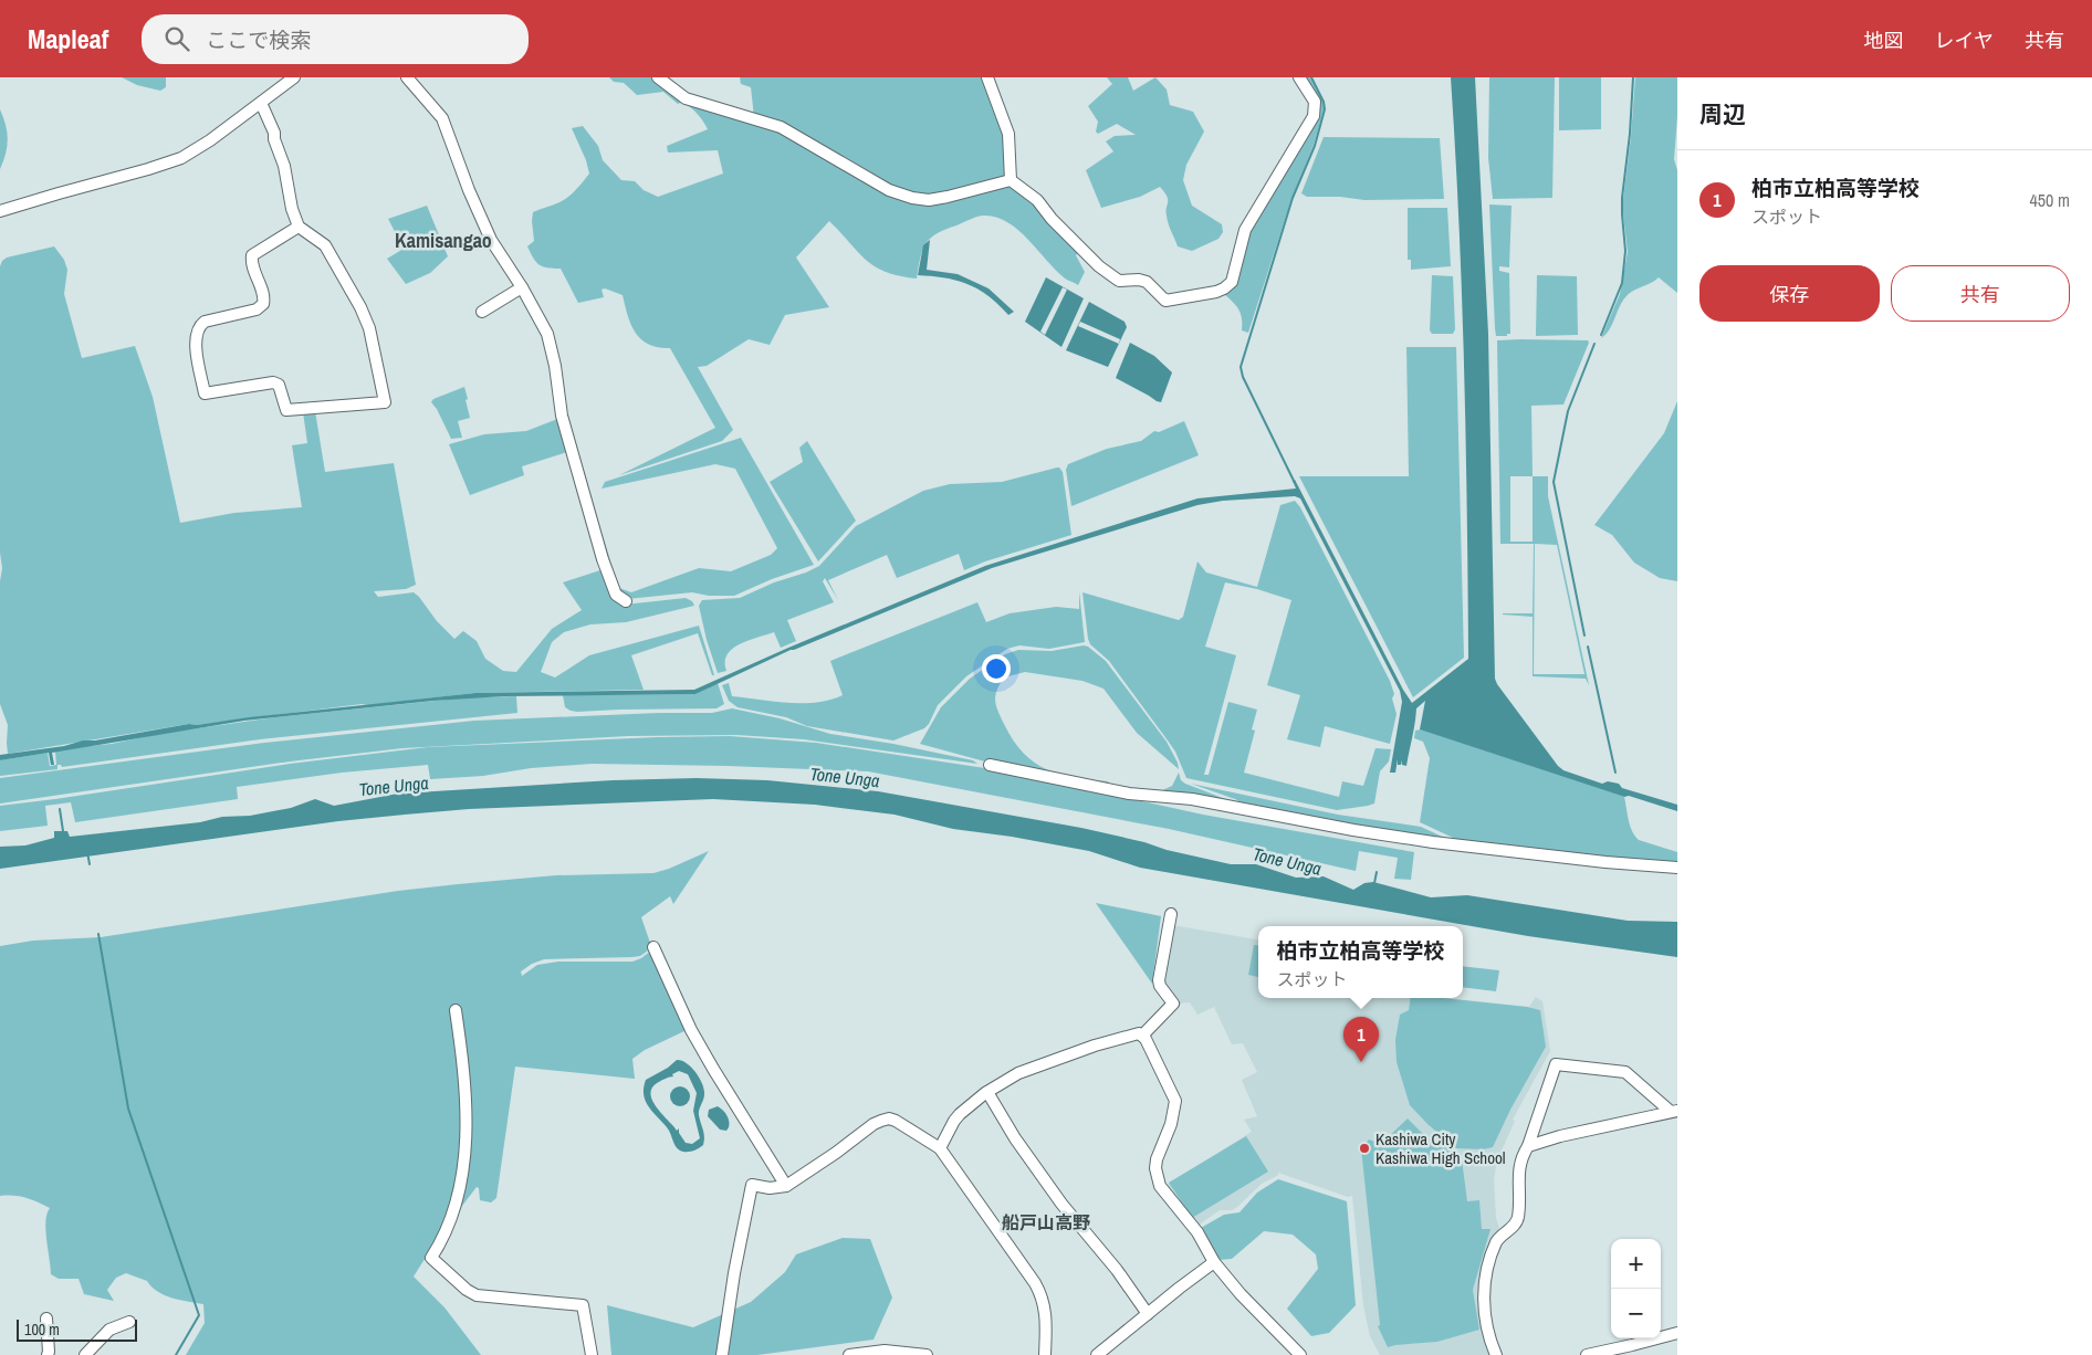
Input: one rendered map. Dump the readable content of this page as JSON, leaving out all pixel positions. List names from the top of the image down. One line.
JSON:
{"districts":["Kamisangao","船戸山高野"],"water":["Tone Unga"],"places":["Kashiwa City Kashiwa High School"],"scale_bar":"100 m","page":{"header":"Mapleaf","search":"ここで検索","nav":["地図","レイヤ","共有"],"heading":"周辺","list":[{"mark":"1","name":"柏市立柏高等学校","note":"スポット","value":"450 m"}],"buttons":["保存","共有"],"popup":["柏市立柏高等学校","スポット"],"pins":"1","map_buttons":["+","−"],"scale":"100 m"}}
